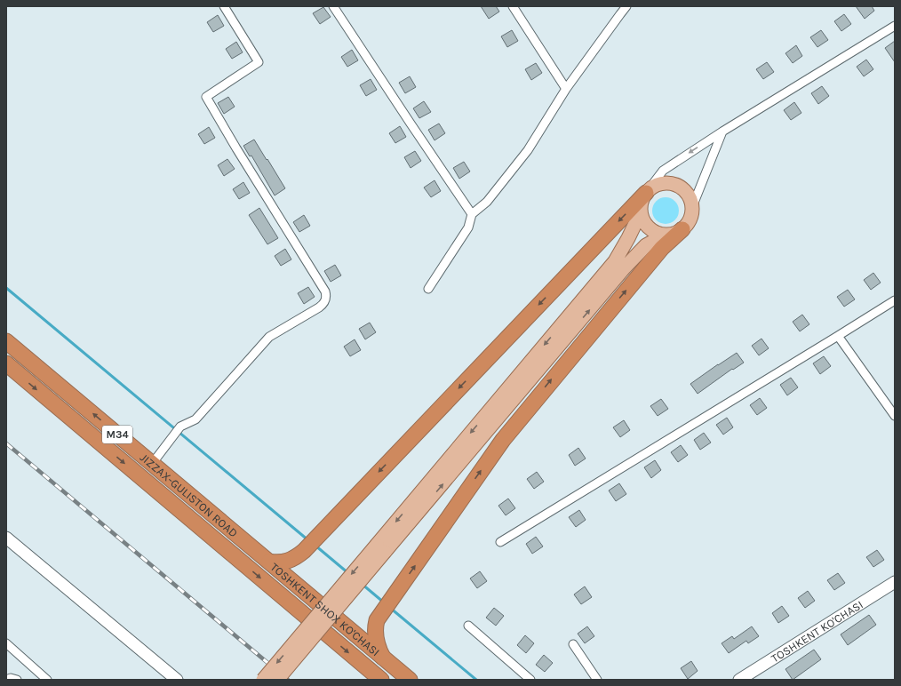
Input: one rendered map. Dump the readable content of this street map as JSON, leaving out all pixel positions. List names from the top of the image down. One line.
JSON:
{"streets":{"highway":["M34","JIZZAX-GULISTON ROAD","TOSHKENT SHOX KO'CHASI"],"street":["TOSHKENT KO'CHASI"]},"crossings":[["JIZZAX-GULISTON ROAD","TOSHKENT SHOX KO'CHASI"]]}
